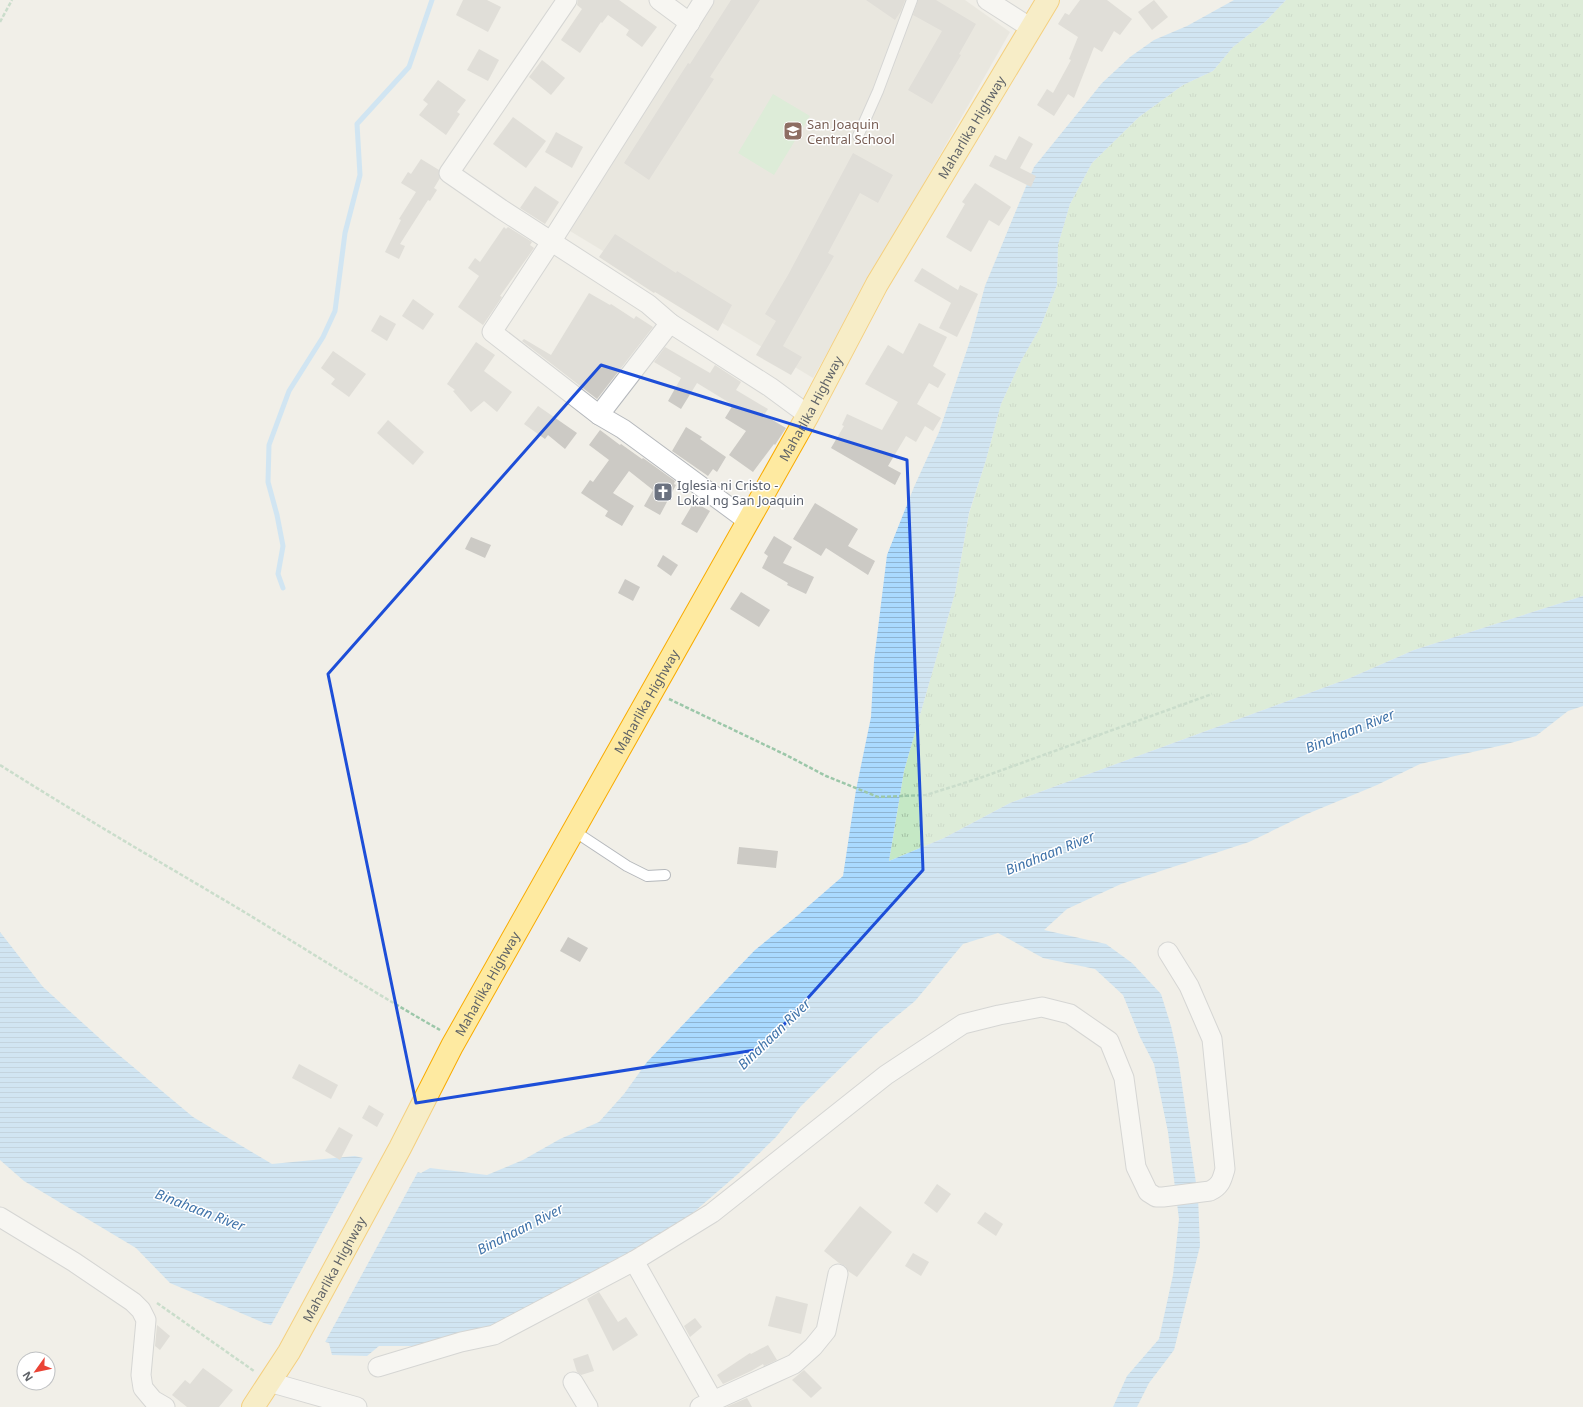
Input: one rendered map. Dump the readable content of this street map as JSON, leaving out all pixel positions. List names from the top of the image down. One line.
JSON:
{"streets":{"highway":["Maharlika Highway"]},"water":["Binahaan River"],"places":{"school or university":["San Joaquin Central School"],"church":["Iglesia ni Cristo - Lokal ng San Joaquin"]},"north":"bottom left"}
